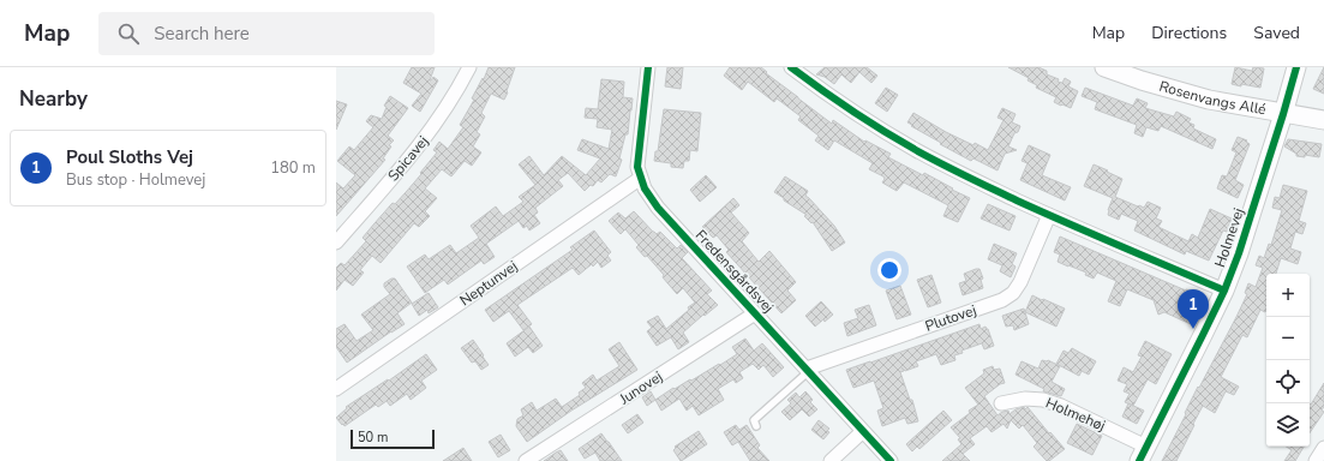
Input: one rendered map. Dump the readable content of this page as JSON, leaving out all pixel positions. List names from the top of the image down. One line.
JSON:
{"streets":{"street":["Rosenvangs Allé","Spicavej","Holmevej","Fredensgårdsvej","Neptunvej","Plutovej","Junovej","Holmehøj"]},"crossings":[["Rosenvangs Allé","Holmevej"],["Holmevej","Holmehøj"],["Fredensgårdsvej","Neptunvej"],["Fredensgårdsvej","Plutovej"],["Fredensgårdsvej","Junovej"]],"scale_bar":"50 m","page":{"header":"Map","search":"Search here","nav":["Map","Directions","Saved"],"heading":"Nearby","list":[{"mark":"1","name":"Poul Sloths Vej","note":"Bus stop · Holmevej","value":"180 m"}],"map_buttons":["+","−"],"pins":"1","scale":"50 m"}}
